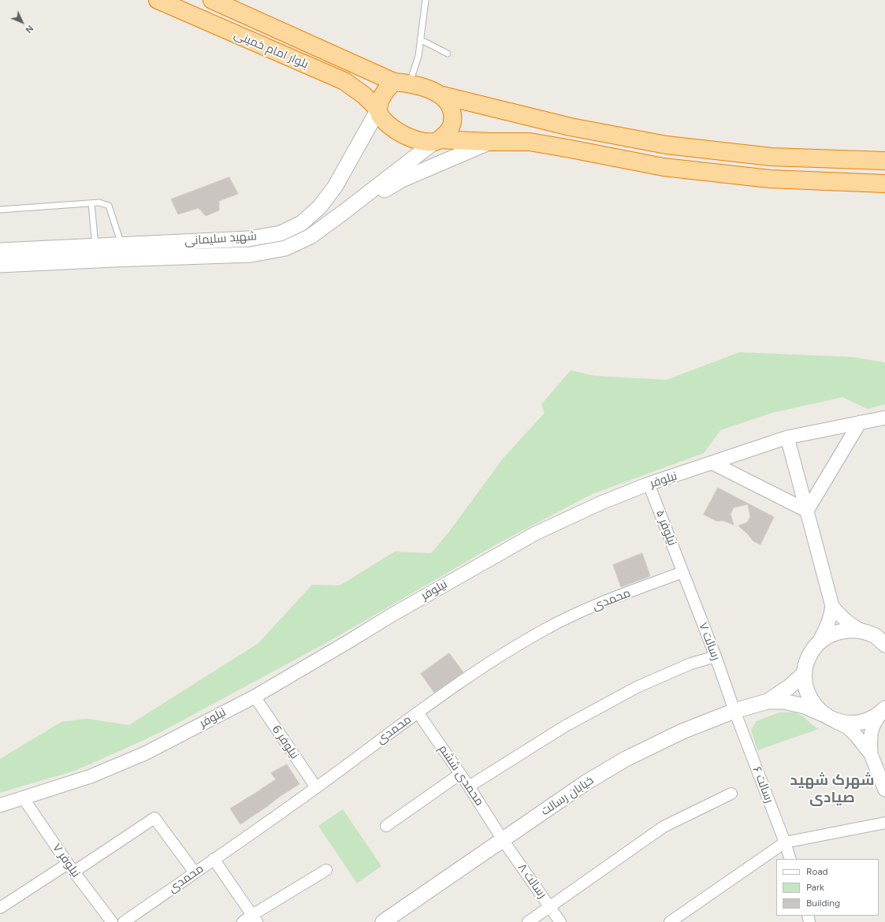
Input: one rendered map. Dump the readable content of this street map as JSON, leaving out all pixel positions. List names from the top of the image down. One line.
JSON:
{"streets":{"highway":["بلوار امام خمینی"],"main road":["شهید سلیمانی","خیابان رسالت"],"street":["نیلوفر","نیلوفر ۵","محمدی","رسالت ۷","نیلوفر 6","محمدی ششم","رسالت ۶","نیلوفر ۷","۸ رسالت"]},"crossings":[["بلوار امام خمینی","شهید سلیمانی"],["نیلوفر","نیلوفر ۵"],["نیلوفر","نیلوفر 6"],["نیلوفر","نیلوفر ۷"],["نیلوفر ۵","محمدی"],["نیلوفر ۵","رسالت ۷"],["محمدی","رسالت ۷"],["محمدی","نیلوفر 6"],["محمدی","محمدی ششم"],["رسالت ۷","رسالت ۶"],["رسالت ۷","خیابان رسالت"],["محمدی ششم","خیابان رسالت"],["محمدی ششم","۸ رسالت"],["رسالت ۶","خیابان رسالت"],["خیابان رسالت","۸ رسالت"]],"districts":["شهرک شهید صیادی"],"legend":["Road","Park","Building"],"north":"bottom right"}
